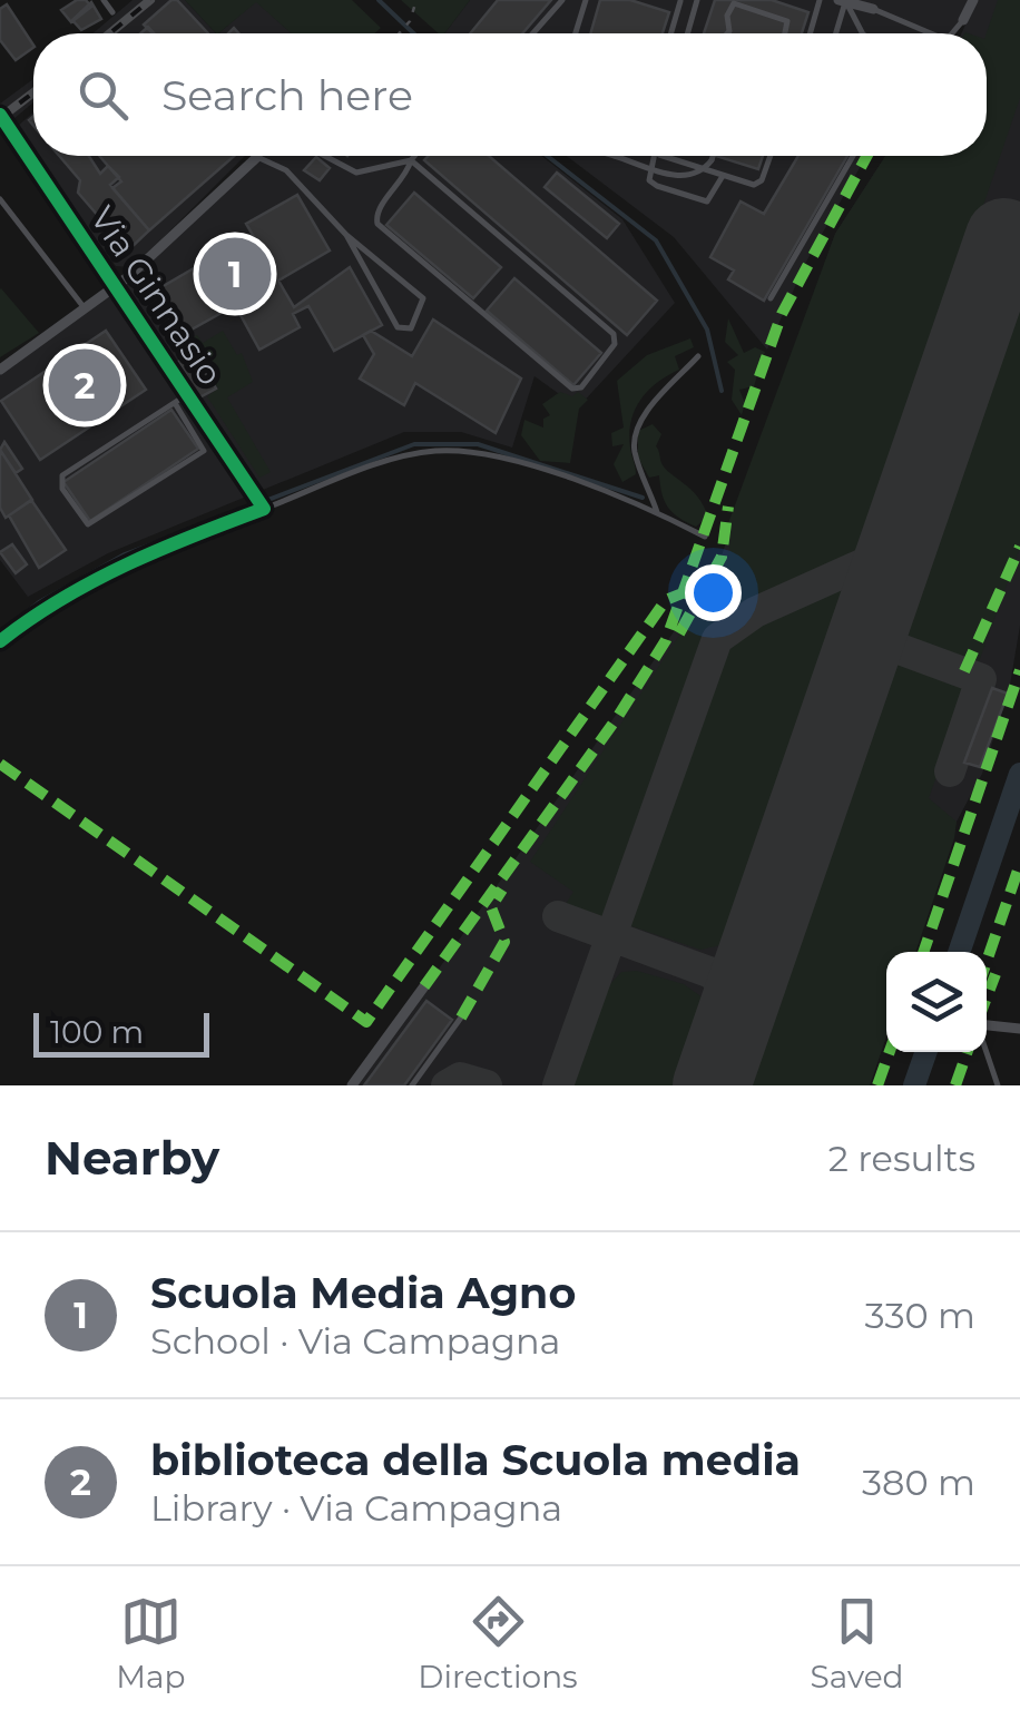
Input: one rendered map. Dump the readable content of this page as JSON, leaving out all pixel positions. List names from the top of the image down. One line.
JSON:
{"streets":{"street":["Via Ginnasio"]},"scale_bar":"100 m","page":{"search":"Search here","pins":["1","2"],"scale":"100 m","heading":["Nearby","2 results"],"list":[{"mark":"1","name":"Scuola Media Agno","note":"School · Via Campagna","value":"330 m"},{"mark":"2","name":"biblioteca della Scuola media","note":"Library · Via Campagna","value":"380 m"}],"nav":["Map","Directions","Saved"]}}
